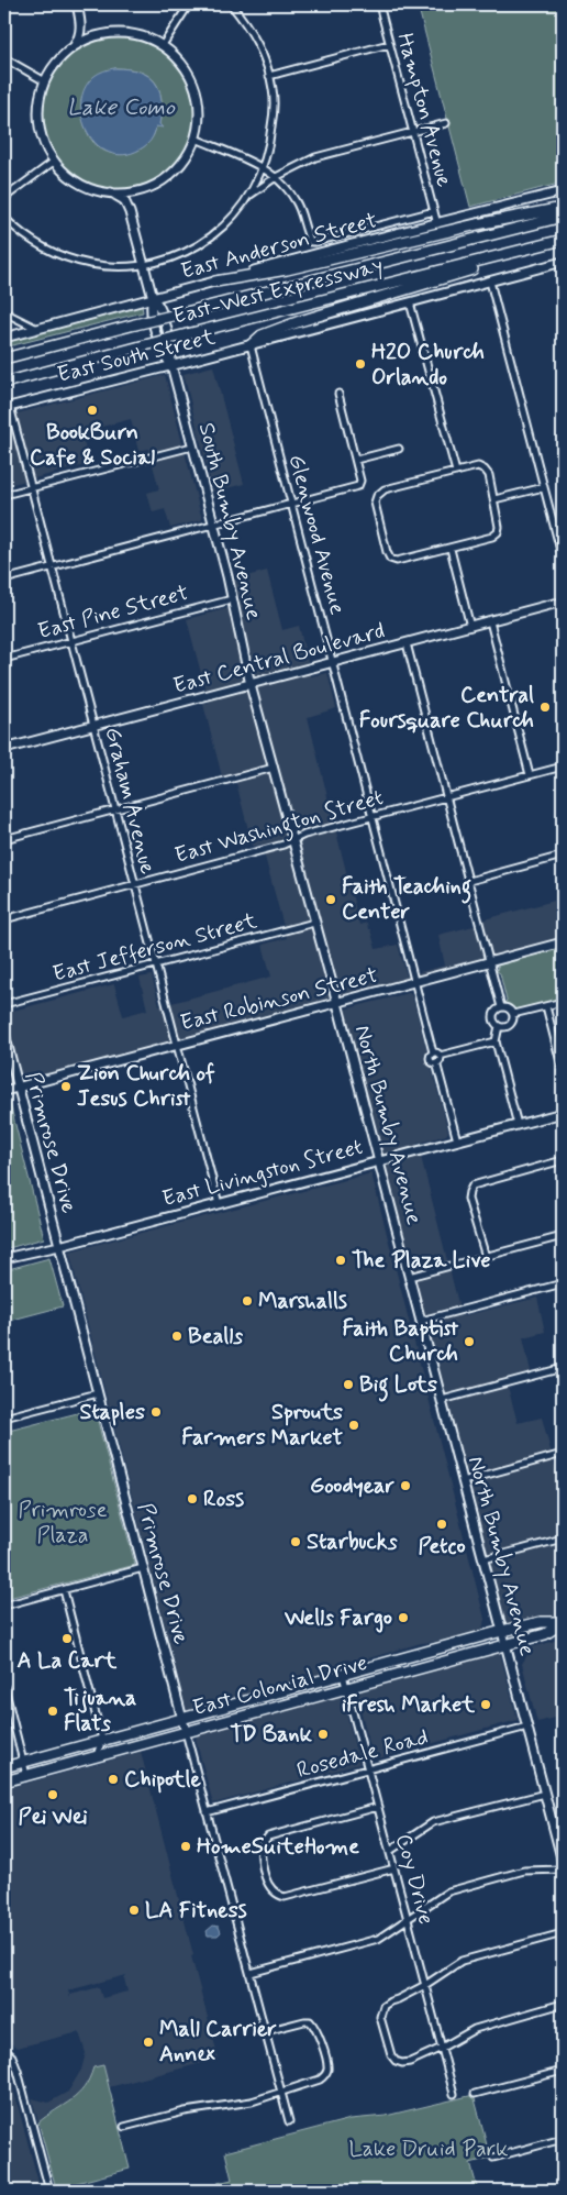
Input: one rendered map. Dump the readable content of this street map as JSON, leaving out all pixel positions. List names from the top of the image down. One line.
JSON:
{"streets":{"highway":["East-West Expressway","East Colonial Drive"],"street":["Hampton Avenue","East Anderson Street","East South Street","South Bumby Avenue","Glenwood Avenue","East Pine Street","East Central Boulevard","Graham Avenue","East Washington Street","East Jefferson Street","East Robinson Street","North Bumby Avenue","Primrose Drive","East Livingston Street","Rosedale Road","Coy Drive"]},"crossings":[["Hampton Avenue","East Anderson Street"],["East Anderson Street","South Bumby Avenue"],["East South Street","South Bumby Avenue"],["East South Street","Glenwood Avenue"],["East South Street","Graham Avenue"],["South Bumby Avenue","East Pine Street"],["South Bumby Avenue","East Central Boulevard"],["South Bumby Avenue","North Bumby Avenue"],["Glenwood Avenue","East Central Boulevard"],["Glenwood Avenue","East Washington Street"],["Glenwood Avenue","East Robinson Street"],["East Pine Street","Graham Avenue"],["East Central Boulevard","Graham Avenue"],["East Central Boulevard","North Bumby Avenue"],["Graham Avenue","East Washington Street"],["Graham Avenue","East Jefferson Street"],["Graham Avenue","East Robinson Street"],["Graham Avenue","East Livingston Street"],["East Washington Street","North Bumby Avenue"],["East Jefferson Street","North Bumby Avenue"],["East Robinson Street","North Bumby Avenue"],["East Robinson Street","Primrose Drive"],["North Bumby Avenue","East Livingston Street"],["North Bumby Avenue","East Colonial Drive"],["North Bumby Avenue","Rosedale Road"],["Primrose Drive","East Livingston Street"],["Primrose Drive","East Colonial Drive"],["Primrose Drive","Rosedale Road"],["East Colonial Drive","Coy Drive"],["Rosedale Road","Coy Drive"]],"water":["Lake Como"],"parks":["Primrose Plaza","Lake Druid Park"],"places":["H2O Church Orlando","BookBurn Cafe & Social","Central Foursquare Church","Faith Teaching Center","Zion Church of Jesus Christ","The Plaza Live","Marshalls","Bealls","Faith Baptist Church","Big Lots","Staples","Sprouts Farmers Market","Goodyear","Ross","Petco","Starbucks","Wells Fargo","A La Cart","iFresh Market","Tijuana Flats","TD Bank","Chipotle","Pei Wei","HomeSuiteHome","LA Fitness","Mall Carrier Annex"]}
